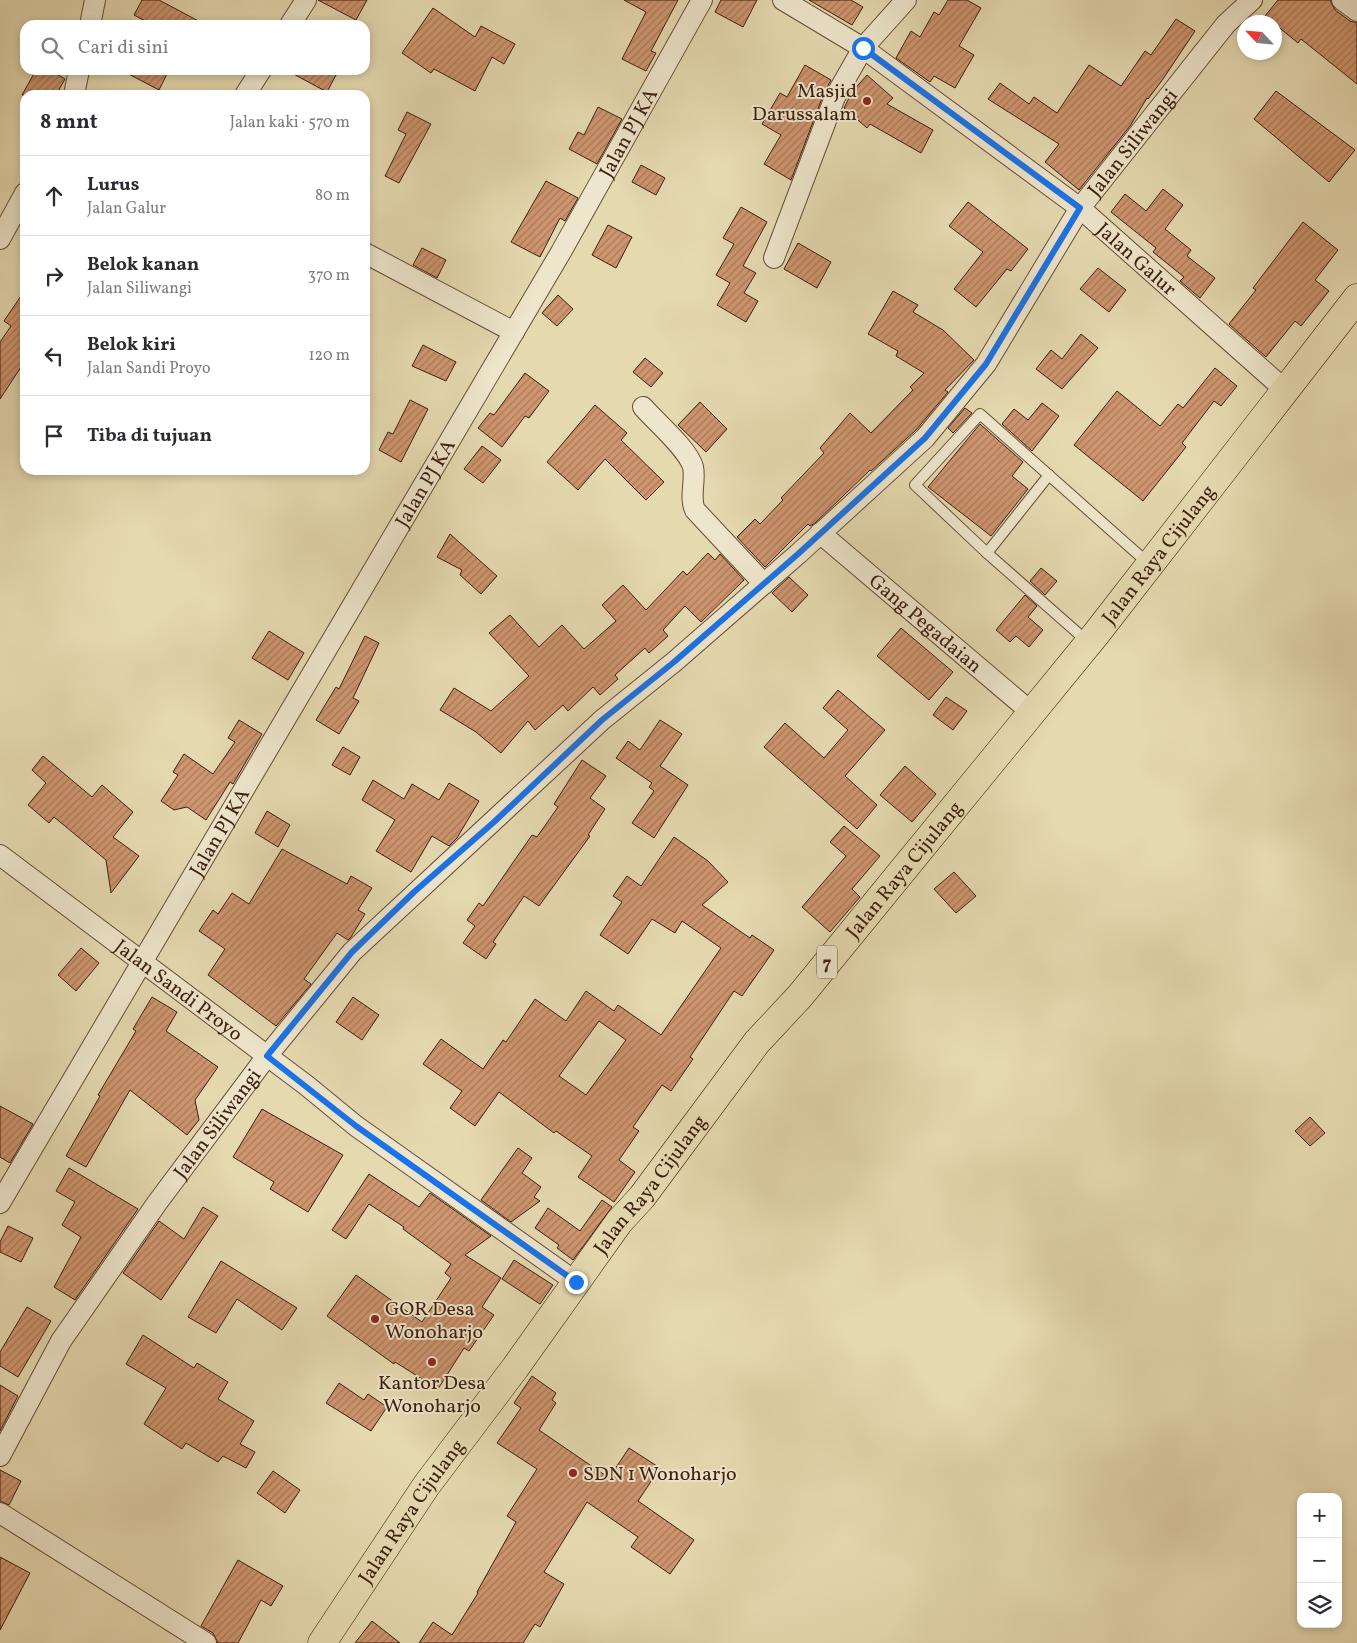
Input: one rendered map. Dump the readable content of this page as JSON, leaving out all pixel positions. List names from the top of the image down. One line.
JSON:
{"streets":{"highway":["Jalan Raya Cijulang","7"],"street":["Jalan PJ KA","Jalan Siliwangi","Jalan Galur","Gang Pegadaian","Jalan Sandi Proyo"]},"crossings":[["Jalan PJ KA","Jalan Sandi Proyo"],["Jalan Siliwangi","Jalan Galur"],["Jalan Siliwangi","Gang Pegadaian"],["Jalan Siliwangi","Jalan Sandi Proyo"],["Jalan Galur","Jalan Raya Cijulang"],["Jalan Raya Cijulang","Gang Pegadaian"],["Jalan Raya Cijulang","Jalan Sandi Proyo"]],"places":["Masjid Darussalam","GOR Desa Wonoharjo","Kantor Desa Wonoharjo","SDN 1 Wonoharjo"],"north":"top left","page":{"search":"Cari di sini","heading":["8 mnt","Jalan kaki · 570 m"],"list":[["Lurus","Jalan Galur","80 m"],["Belok kanan","Jalan Siliwangi","370 m"],["Belok kiri","Jalan Sandi Proyo","120 m"],"Tiba di tujuan"],"map_buttons":["+","−"]}}
